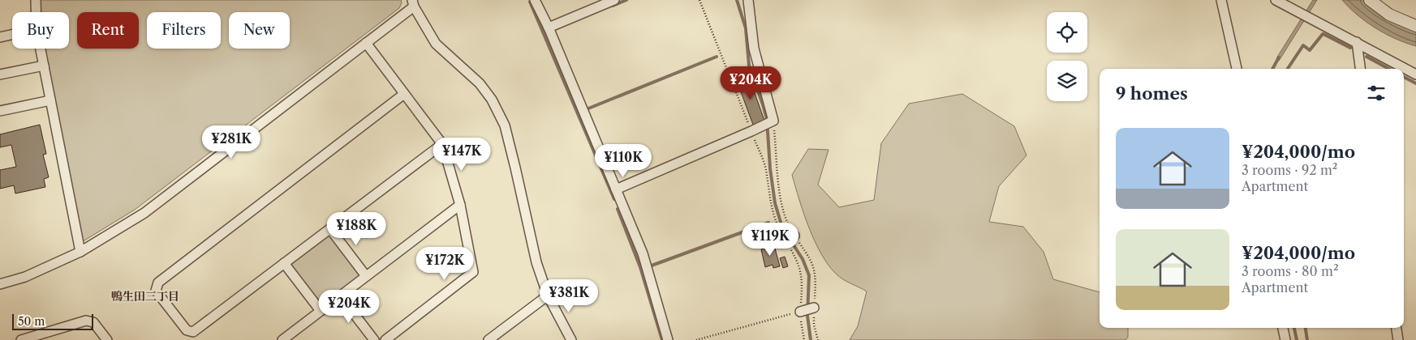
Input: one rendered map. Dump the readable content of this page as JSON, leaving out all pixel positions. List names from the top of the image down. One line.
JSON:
{"districts":["鴨生田三丁目"],"scale_bar":"50 m","page":{"chip":["Buy","Rent","Filters","New"],"price":["¥204K","¥281K","¥147K","¥110K","¥188K","¥119K","¥172K","¥381K","¥204K"],"heading":"9 homes","list":[{"name":"¥204,000/mo","note":"3 rooms · 92 m² · Apartment"},{"name":"¥204,000/mo","note":"3 rooms · 80 m² · Apartment"}],"scale":"50 m"}}
